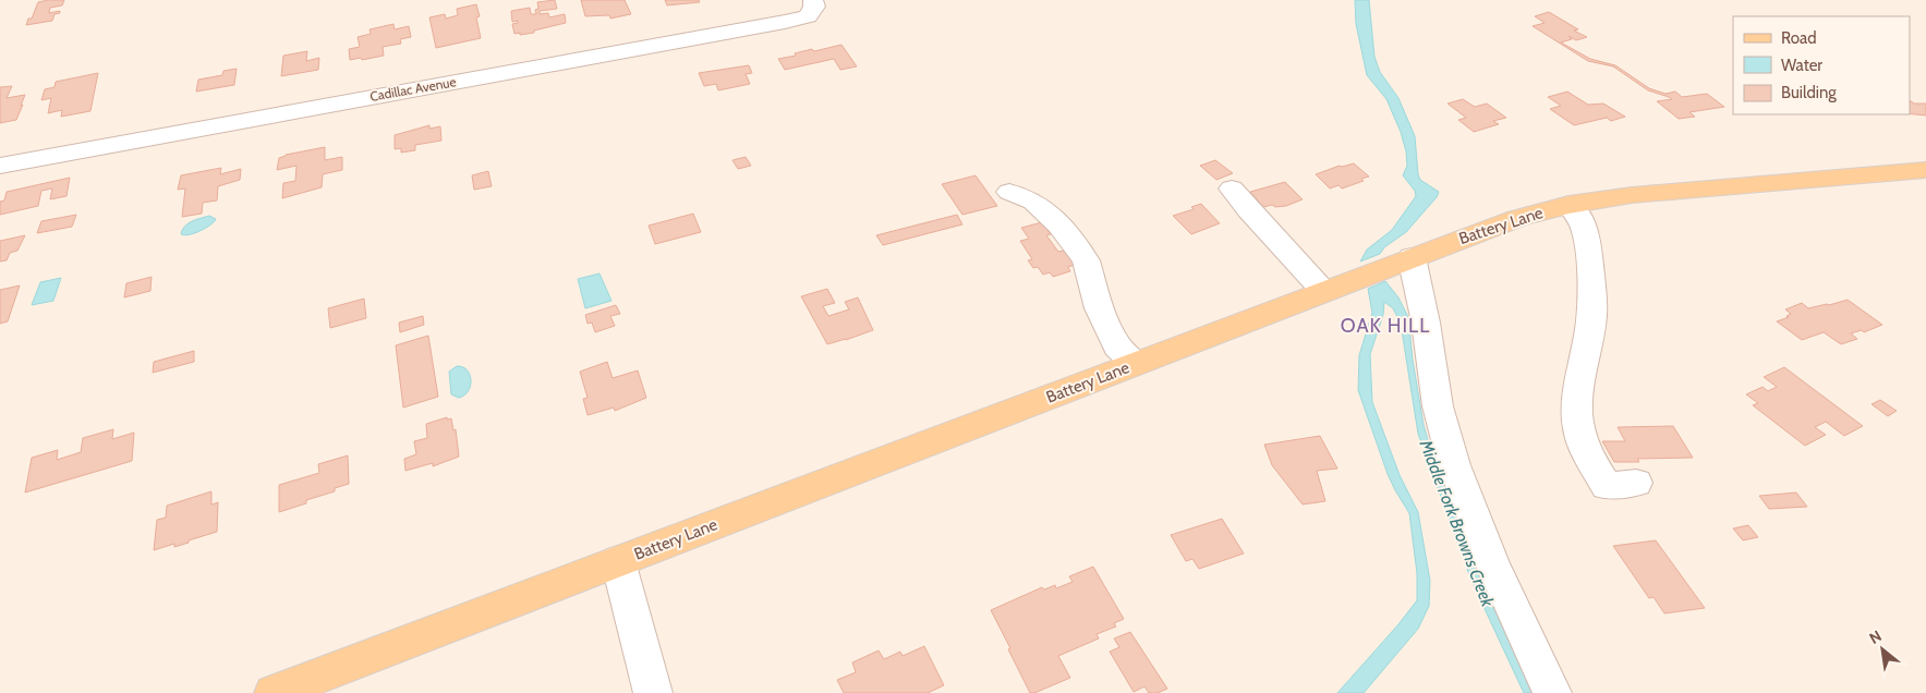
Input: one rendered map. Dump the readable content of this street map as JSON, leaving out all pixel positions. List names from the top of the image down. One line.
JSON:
{"streets":{"main road":["Battery Lane"],"street":["Cadillac Avenue"]},"districts":["OAK HILL"],"water":["Middle Fork Browns Creek"],"legend":["Road","Water","Building"],"north":"top left"}
